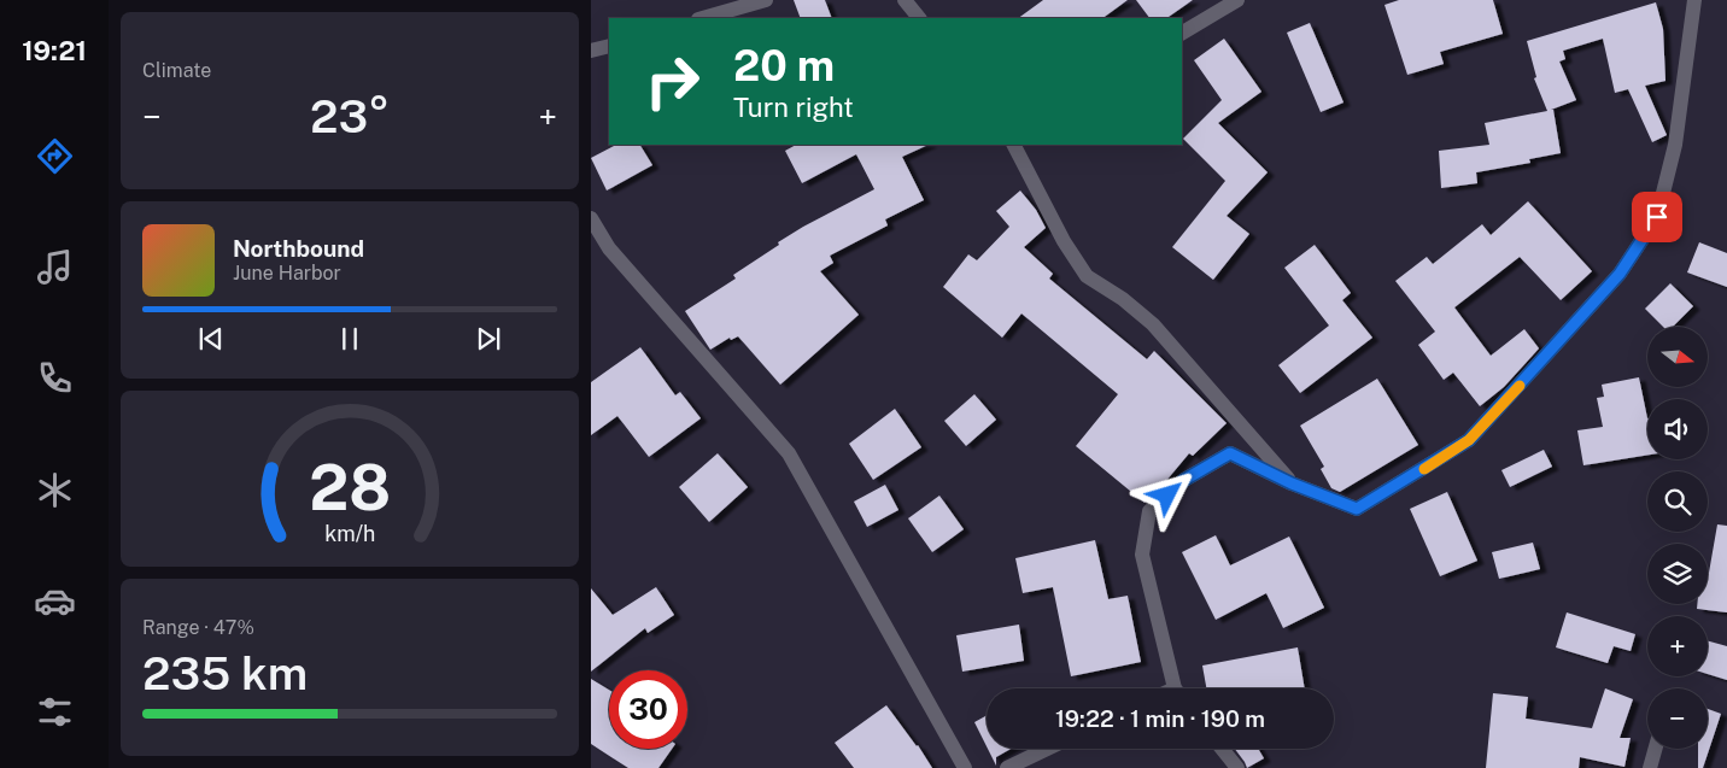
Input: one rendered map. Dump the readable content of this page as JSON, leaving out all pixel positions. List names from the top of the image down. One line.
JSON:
{"north":"right","page":{"tabs":"19:21","tile":["Climate",["Range · 47%","235 km"]],"turn":["20 m","Turn right"],"heat":["−","23°","+"],"song":["Northbound","June Harbor"],"map_buttons":["+","−"],"limit":"30","trip":"19:22 · 1 min · 190 m","gauge":["28","km/h"]}}
